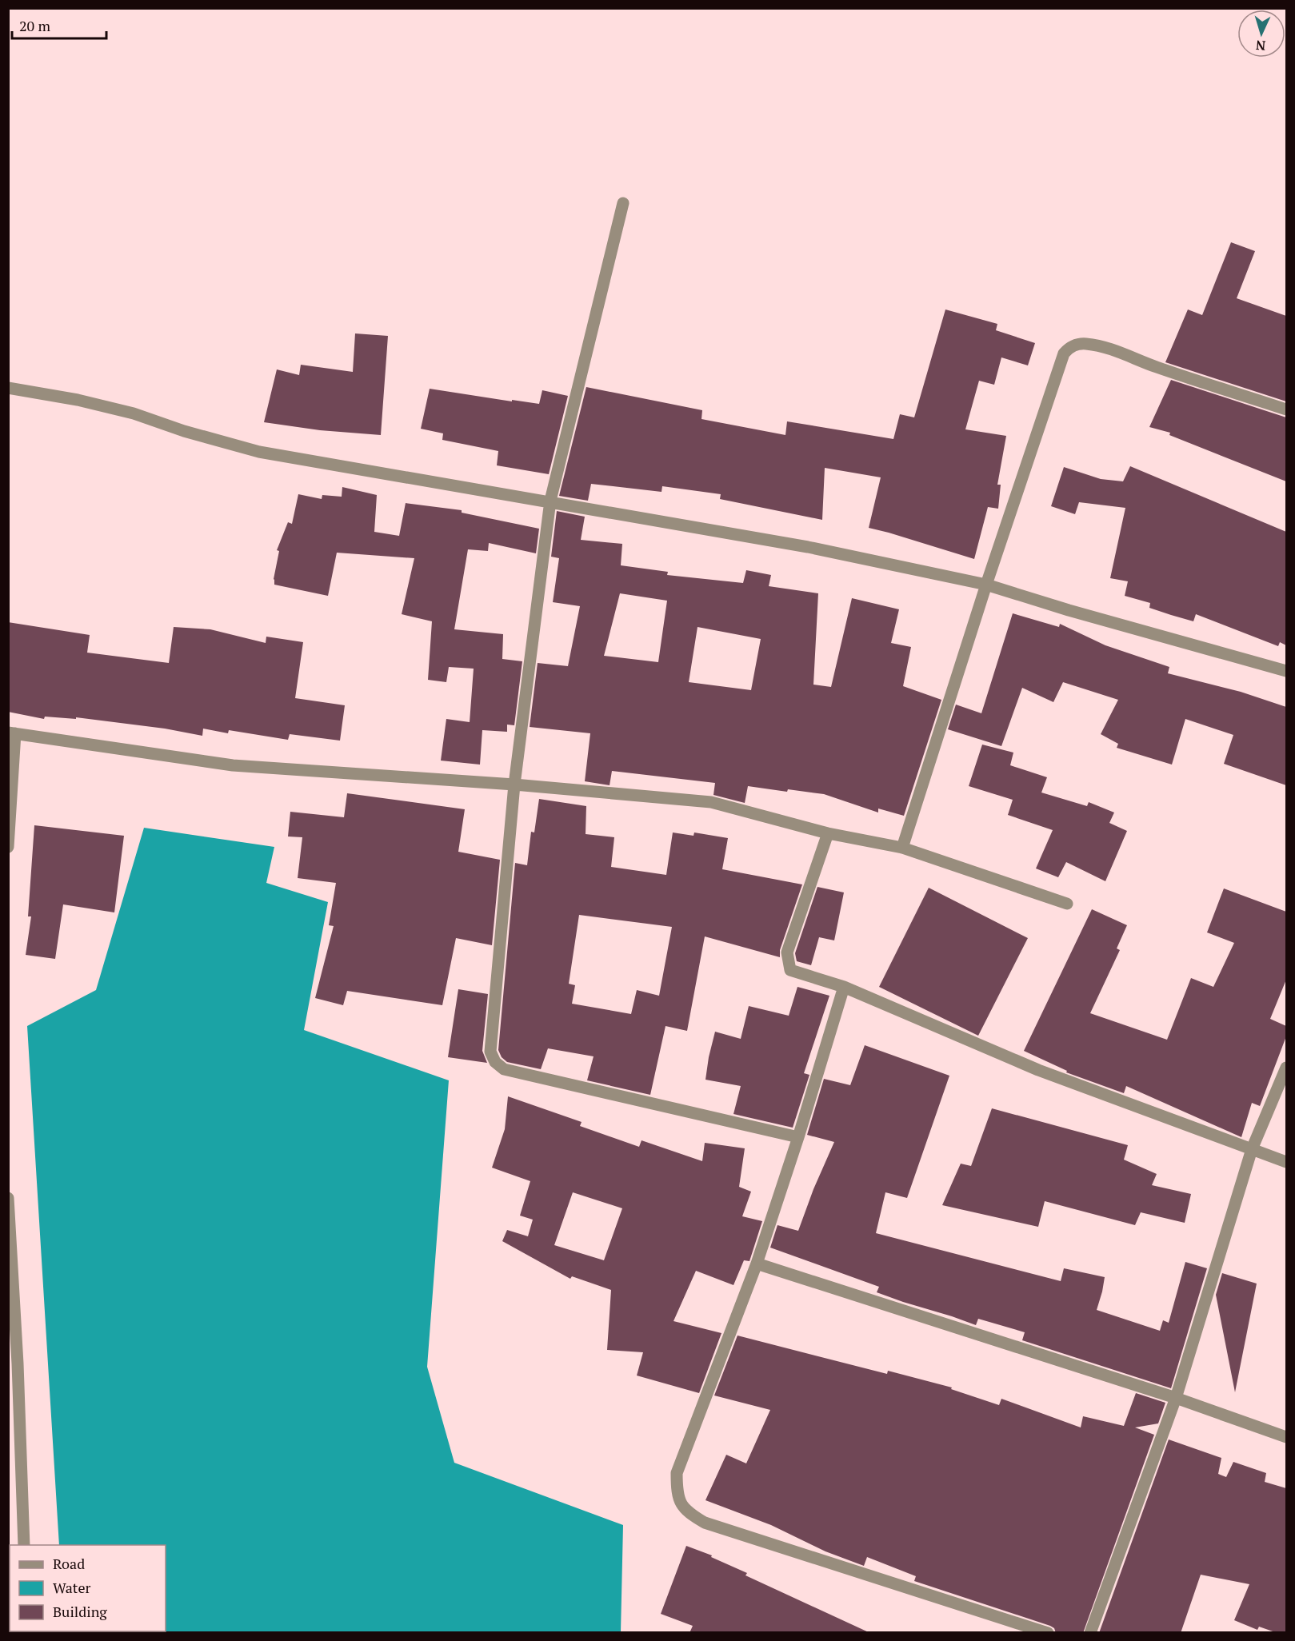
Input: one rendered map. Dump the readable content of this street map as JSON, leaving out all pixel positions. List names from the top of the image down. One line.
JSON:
{"legend":["Road","Water","Building"],"scale_bar":"20 m","north":"bottom"}
